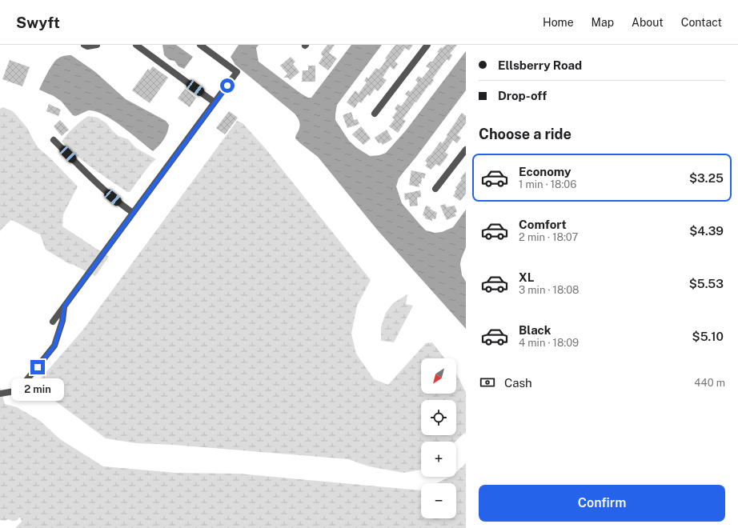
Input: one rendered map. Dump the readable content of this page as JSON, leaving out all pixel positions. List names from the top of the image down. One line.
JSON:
{"north":"bottom left","page":{"header":"Swyft","nav":["Home","Map","About","Contact"],"banner":["Ellsberry Road","Drop-off"],"heading":"Choose a ride","list":[{"name":"Economy","note":"1 min · 18:06","value":"$3.25"},{"name":"Comfort","note":"2 min · 18:07","value":"$4.39"},{"name":"XL","note":"3 min · 18:08","value":"$5.53"},{"name":"Black","note":"4 min · 18:09","value":"$5.10"}],"map_buttons":["+","−"],"pay":["Cash","440 m"],"bubble":"2 min","buttons":"Confirm"}}
